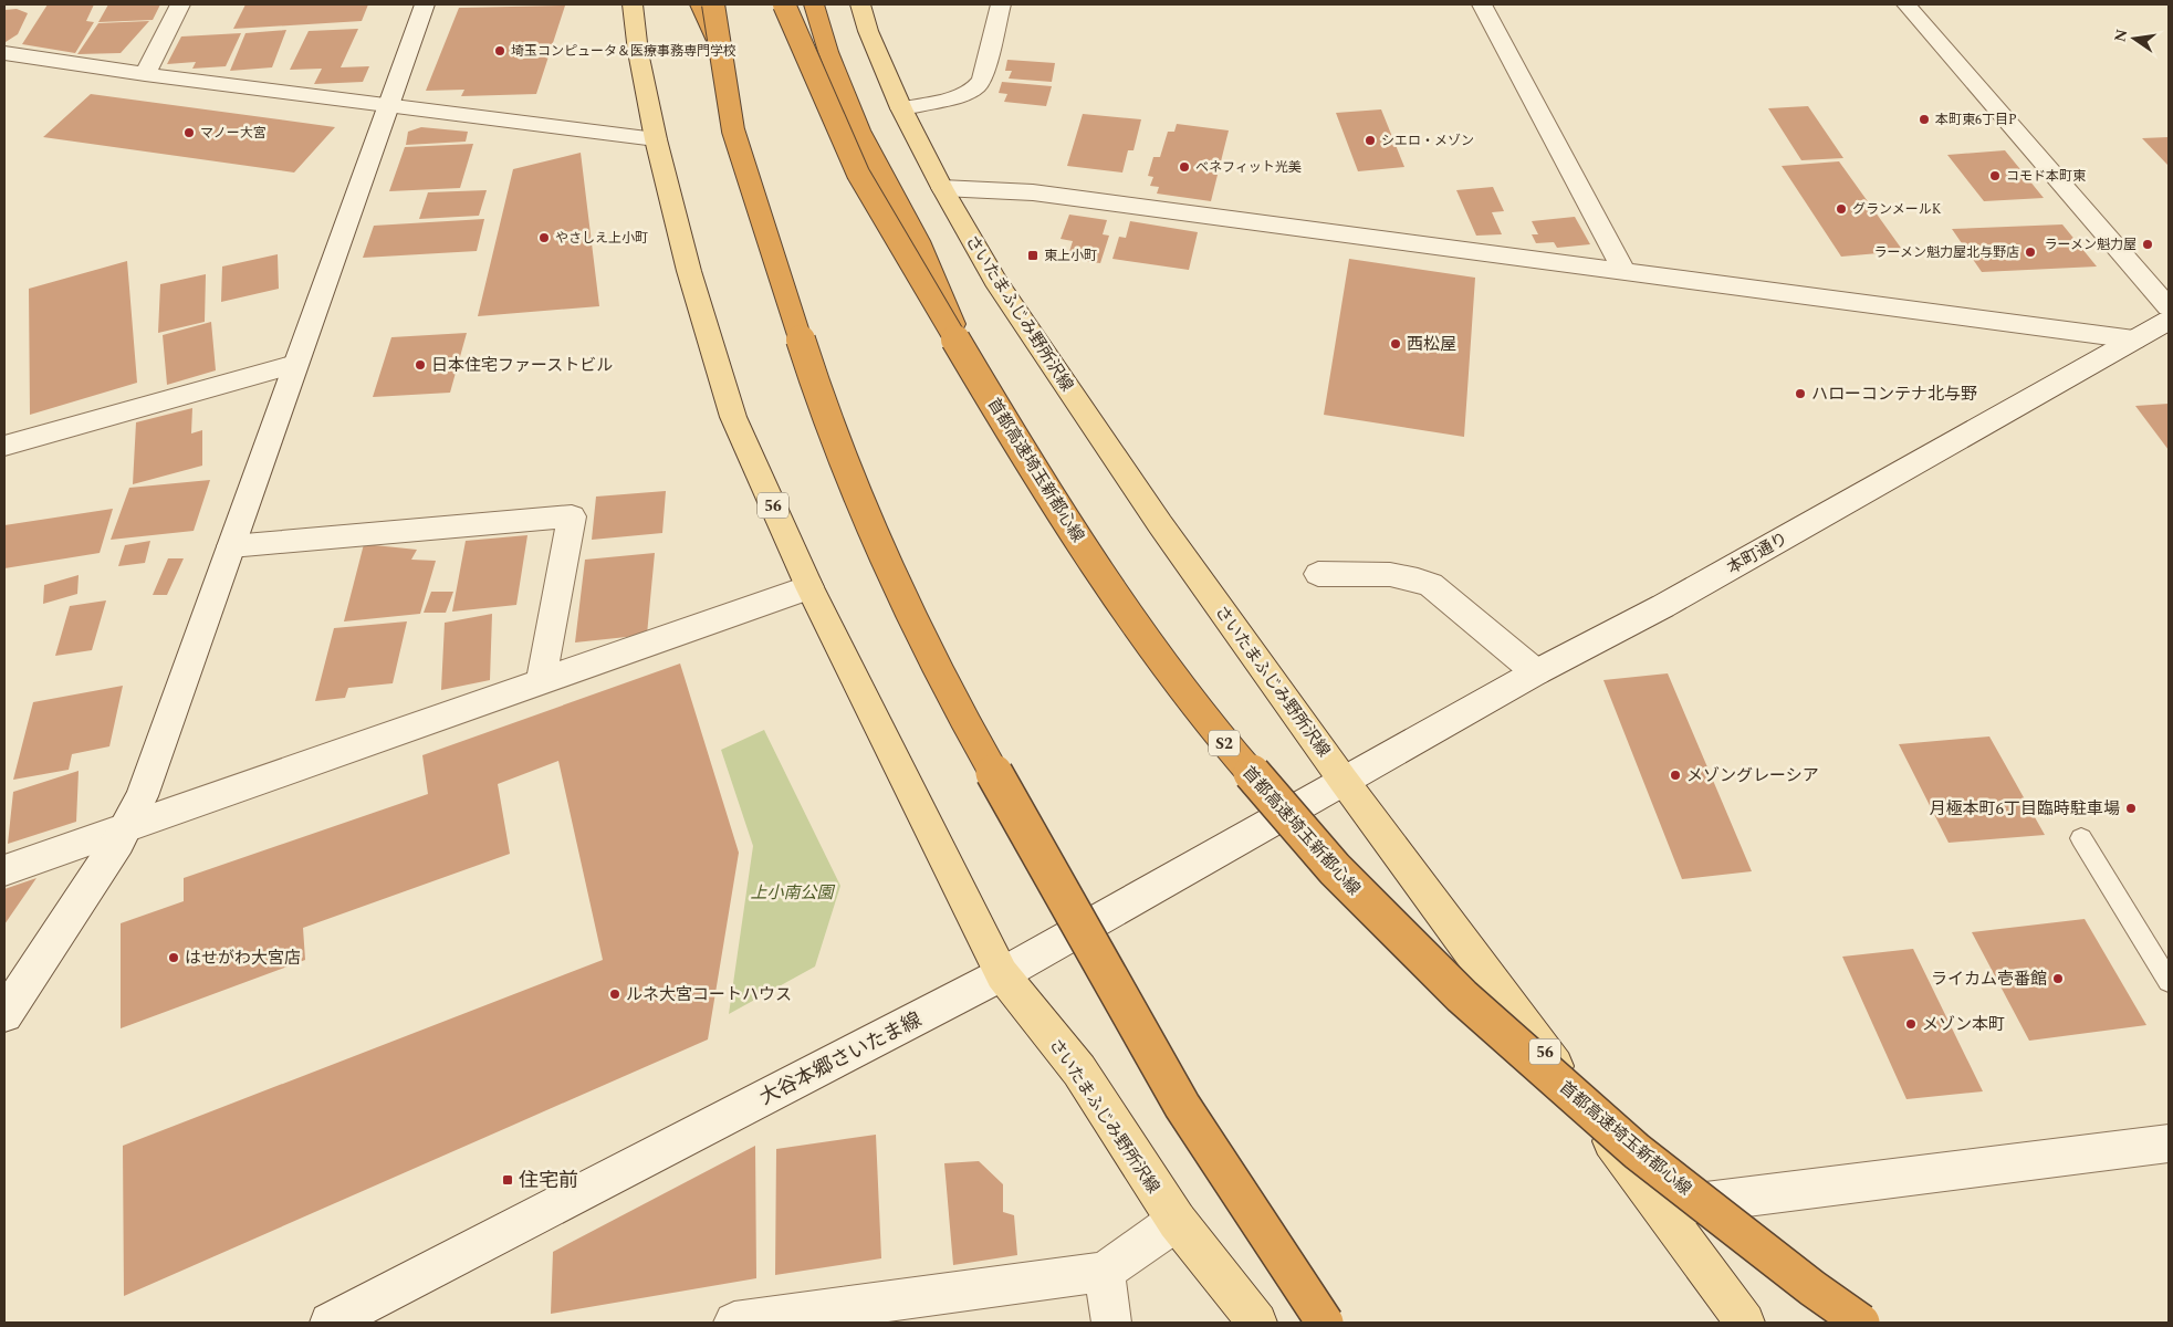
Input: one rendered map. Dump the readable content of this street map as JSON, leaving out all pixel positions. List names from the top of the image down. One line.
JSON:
{"streets":{"highway":["首都高速埼玉新都心線","S2"],"main road":["さいたまふじみ野所沢線","56"],"street":["本町通り","大谷本郷さいたま線"]},"crossings":[["さいたまふじみ野所沢線","本町通り"],["さいたまふじみ野所沢線","大谷本郷さいたま線"],["本町通り","大谷本郷さいたま線"]],"parks":["上小南公園"],"places":{"other":["埼玉コンピュータ＆医療事務専門学校","本町東6丁目P","マノー大宮","シエロ・メゾン","ベネフィット光美","コモド本町東","グランメールK","やさしえ上小町","ラーメン魁力屋","ラーメン魁力屋北与野店","西松屋","日本住宅ファーストビル","ハローコンテナ北与野","メゾングレーシア","月極本町6丁目臨時駐車場","はせがわ大宮店","ライカム壱番館","ルネ大宮コートハウス","メゾン本町"],"transit":["東上小町","住宅前"]},"north":"left"}
